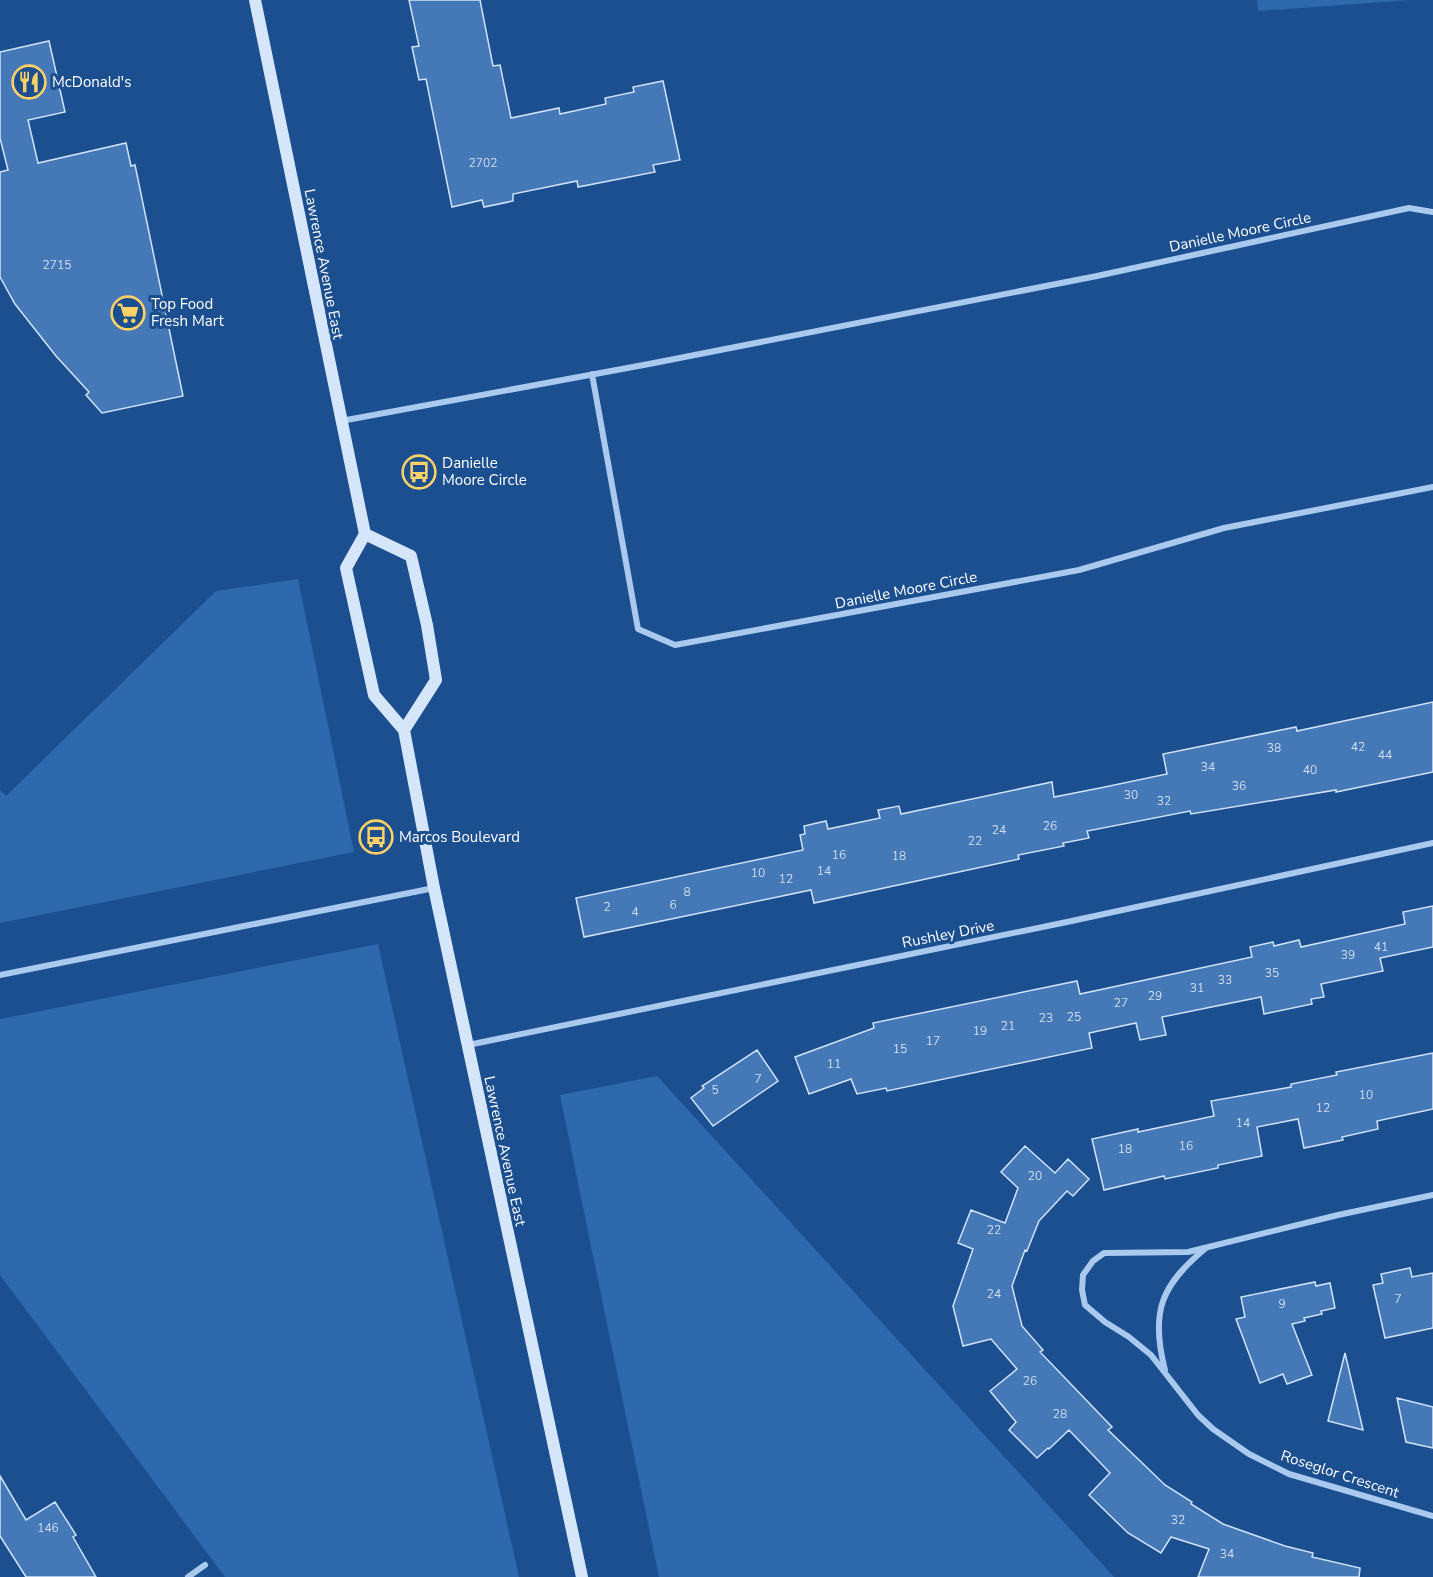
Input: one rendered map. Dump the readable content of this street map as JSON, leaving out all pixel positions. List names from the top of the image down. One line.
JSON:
{"streets":{"main road":["Lawrence Avenue East"],"street":["Danielle Moore Circle","Rushley Drive","Roseglor Crescent"]},"crossings":[["Danielle Moore Circle","Lawrence Avenue East"],["Lawrence Avenue East","Rushley Drive"]],"places":{"restaurant":["McDonald's"],"supermarket":["Top Food Fresh Mart"],"bus stop":["Danielle Moore Circle","Marcos Boulevard"]},"house_numbers":["2702","2715","42","38","44","34","40","36","30","32","26","24","22","16","18","14","10","12","8","6","2","4","41","39","35","33","31","29","27","25","23","21","19","17","15","11","7","5","10","12","14","16","18","20","22","24","7","9","26","28","32","146","34"]}
